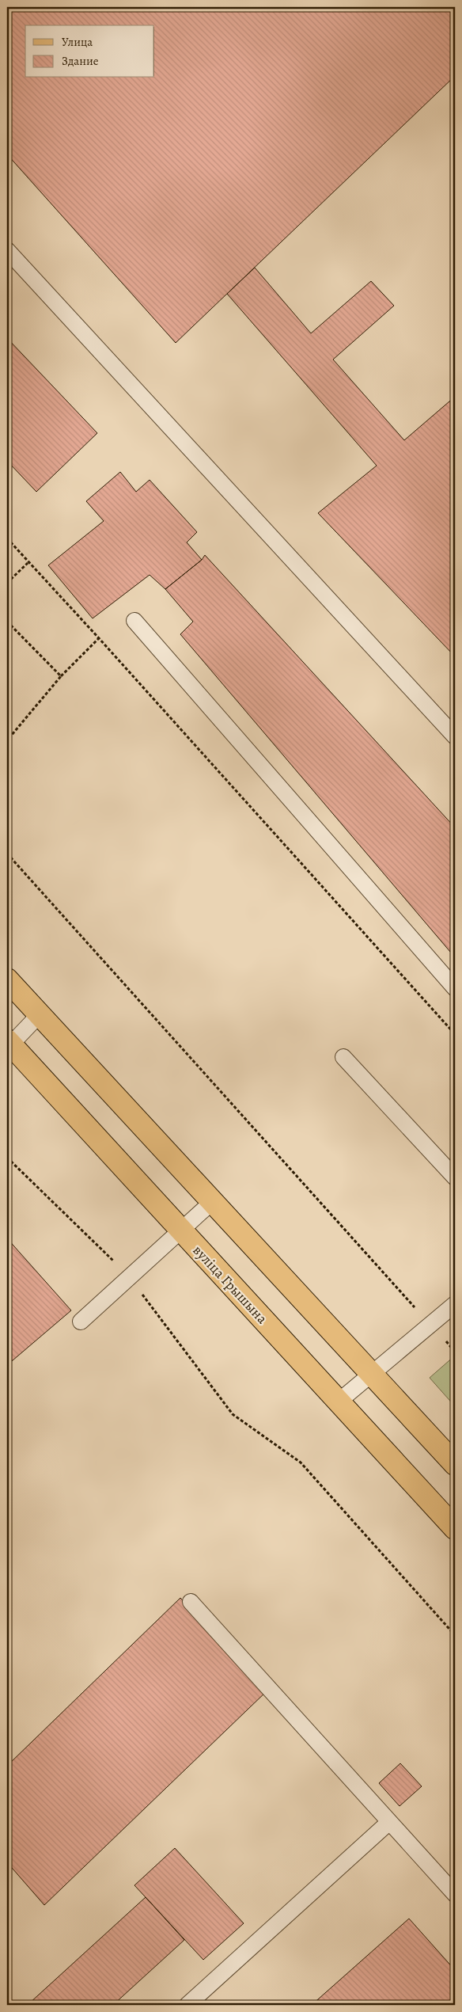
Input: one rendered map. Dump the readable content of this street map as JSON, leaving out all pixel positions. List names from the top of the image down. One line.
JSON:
{"streets":{"main road":["вуліца Грышына"]},"legend":["Улица","Здание"]}
